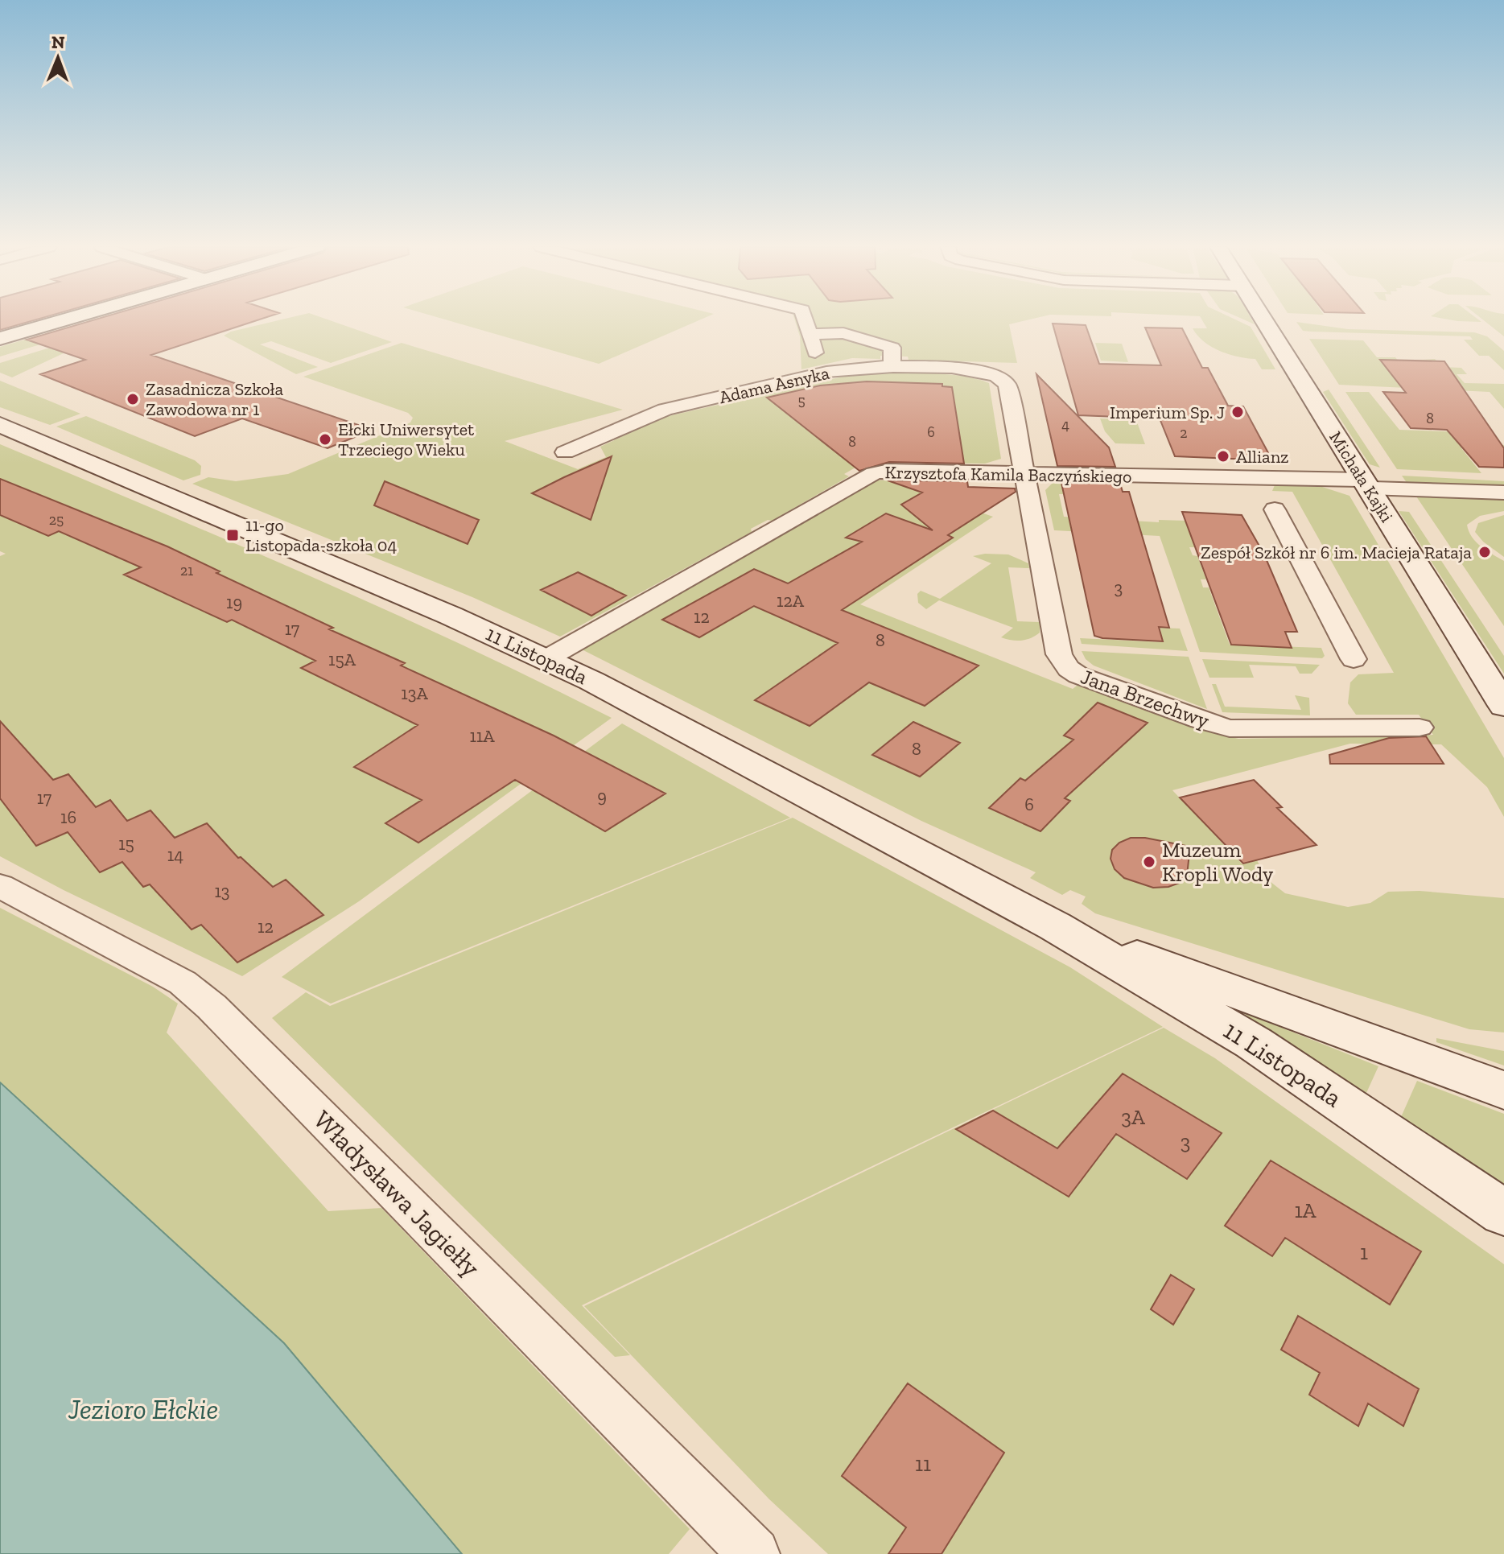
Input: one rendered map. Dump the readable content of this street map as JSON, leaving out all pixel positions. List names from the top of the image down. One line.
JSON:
{"streets":{"street":["Adama Asnyka","Krzysztofa Kamila Baczyńskiego","Michała Kajki","11 Listopada","Jana Brzechwy","Władysława Jagiełły"]},"crossings":[["Adama Asnyka","Jana Brzechwy"],["Krzysztofa Kamila Baczyńskiego","Michała Kajki"],["Krzysztofa Kamila Baczyńskiego","11 Listopada"],["Krzysztofa Kamila Baczyńskiego","Jana Brzechwy"]],"water":["Jezioro Ełckie"],"places":{"other":["Zasadnicza Szkoła Zawodowa nr 1","Imperium Sp. J","Ełcki Uniwersytet Trzeciego Wieku","Allianz","Zespół Szkół nr 6 im. Macieja Rataja","Muzeum Kropli Wody"],"transit":["11-go Listopada-szkoła 04"]},"house_numbers":["5","8","4","6","2","8","25","21","3","12A","19","12","17","8","15A","13A","11A","8","9","17","6","16","15","14","13","12","3A","3","1A","1","11"],"north":"top"}
